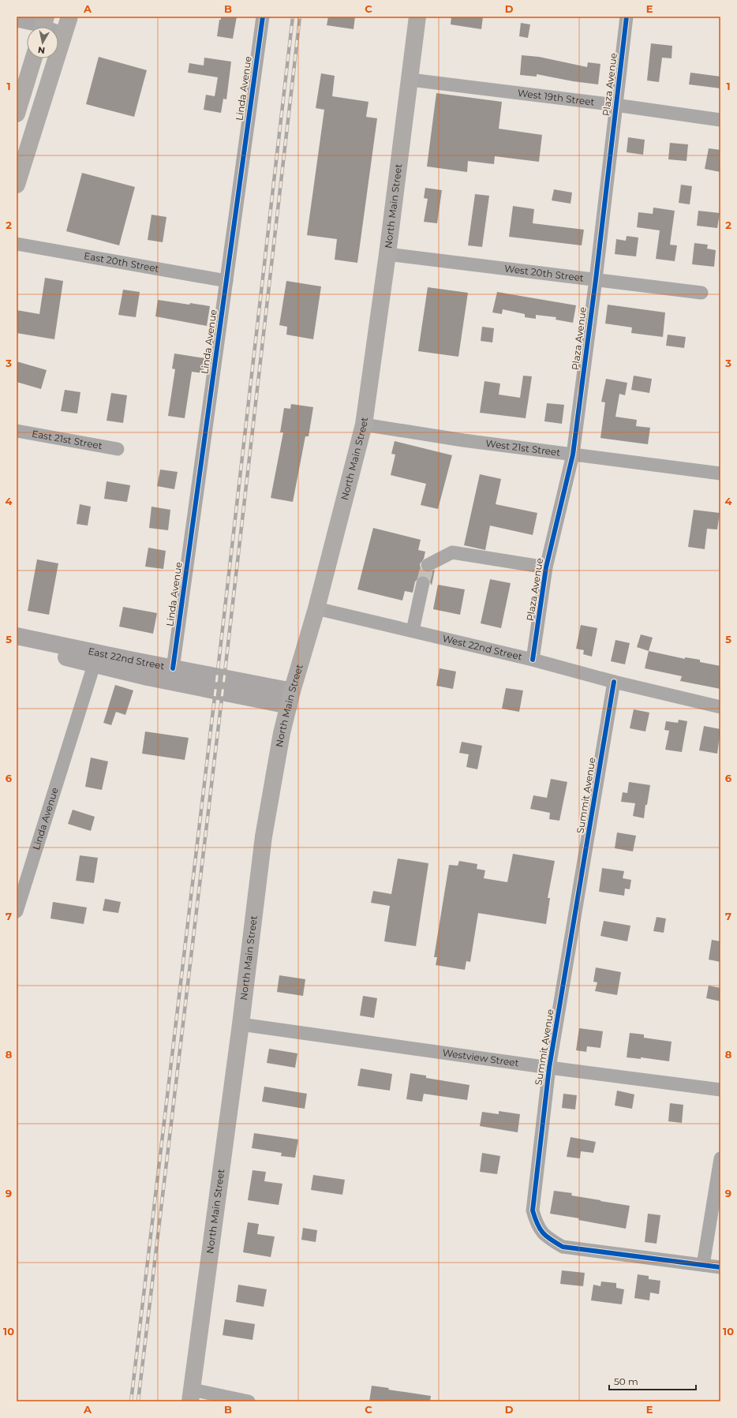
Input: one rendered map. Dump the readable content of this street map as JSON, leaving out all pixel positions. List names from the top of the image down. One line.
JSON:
{"streets":{"main road":["North Main Street","East 22nd Street"],"street":["Plaza Avenue","Linda Avenue","West 19th Street","East 20th Street","West 20th Street","East 21st Street","West 21st Street","West 22nd Street","Summit Avenue","Westview Street"]},"crossings":[["Plaza Avenue","West 19th Street"],["Plaza Avenue","West 20th Street"],["Plaza Avenue","West 21st Street"],["Plaza Avenue","West 22nd Street"],["Linda Avenue","East 20th Street"],["Linda Avenue","East 22nd Street"],["West 19th Street","North Main Street"],["North Main Street","West 20th Street"],["North Main Street","West 21st Street"],["North Main Street","West 22nd Street"],["North Main Street","East 22nd Street"],["North Main Street","Westview Street"],["West 22nd Street","Summit Avenue"],["Summit Avenue","Westview Street"]],"scale_bar":"50 m","north":"bottom","grid":{"columns":["A","B","C","D","E"],"rows":["1","2","3","4","5","6","7","8","9","10"]}}
